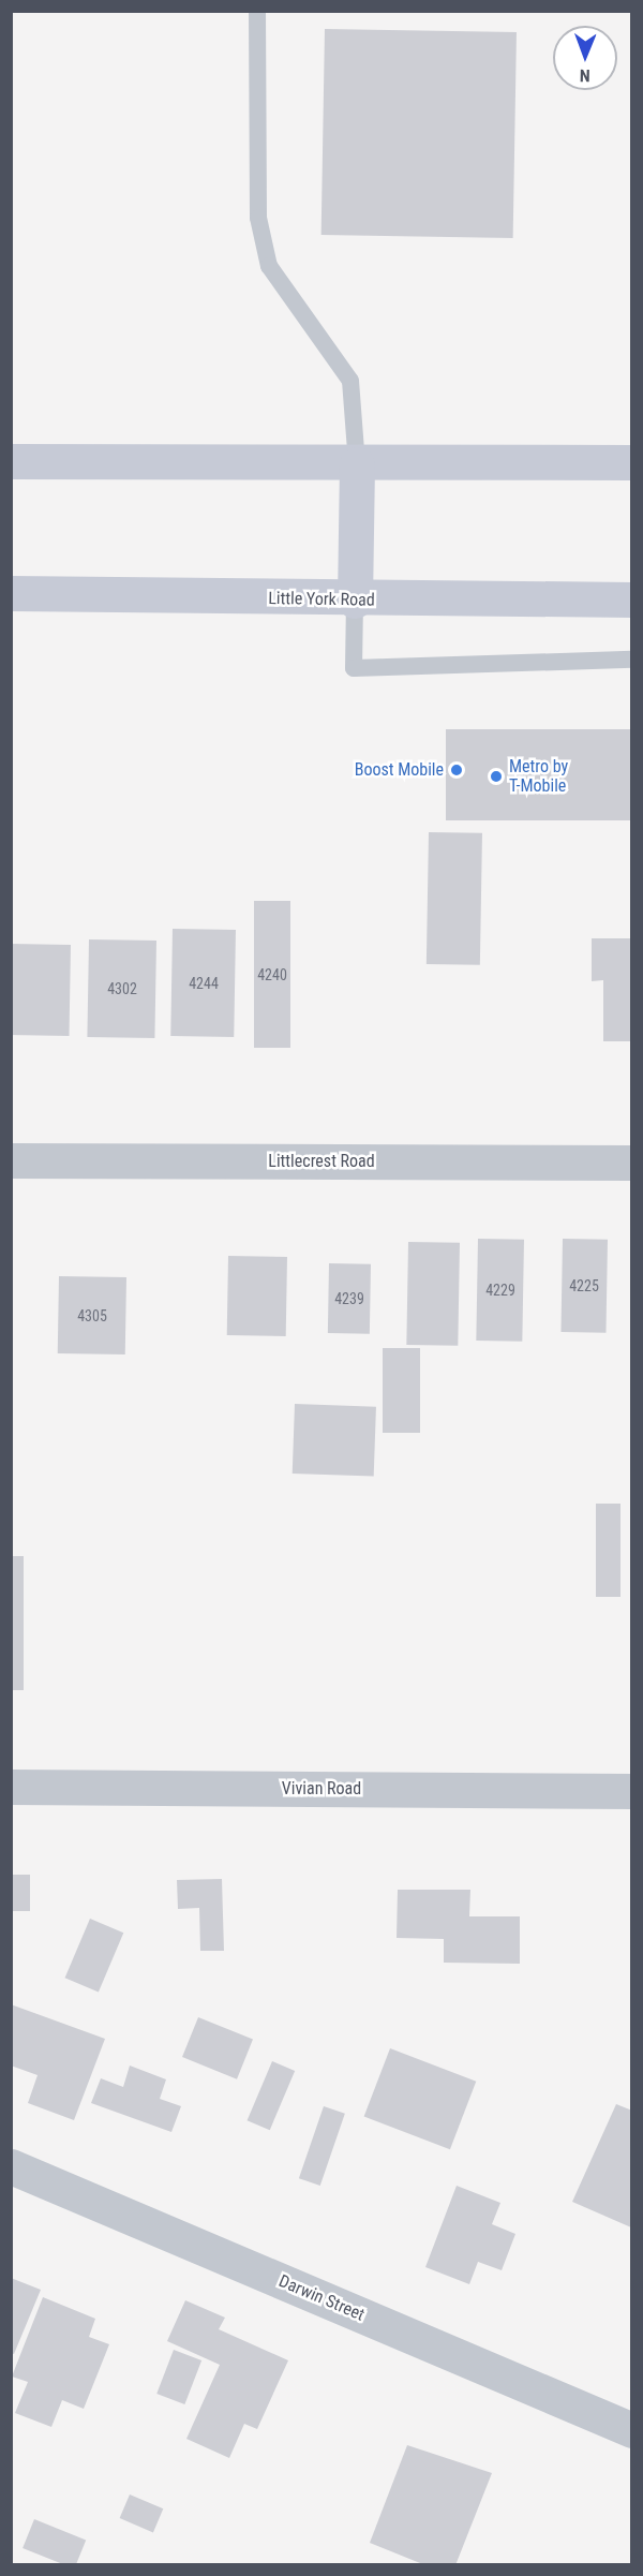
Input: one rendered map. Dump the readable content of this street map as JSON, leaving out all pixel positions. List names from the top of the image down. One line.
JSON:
{"streets":{"main road":["Little York Road"],"street":["Littlecrest Road","Vivian Road","Darwin Street"]},"places":["Boost Mobile","Metro by T-Mobile"],"house_numbers":["4240","4244","4302","4225","4229","4239","4305"],"north":"bottom"}
